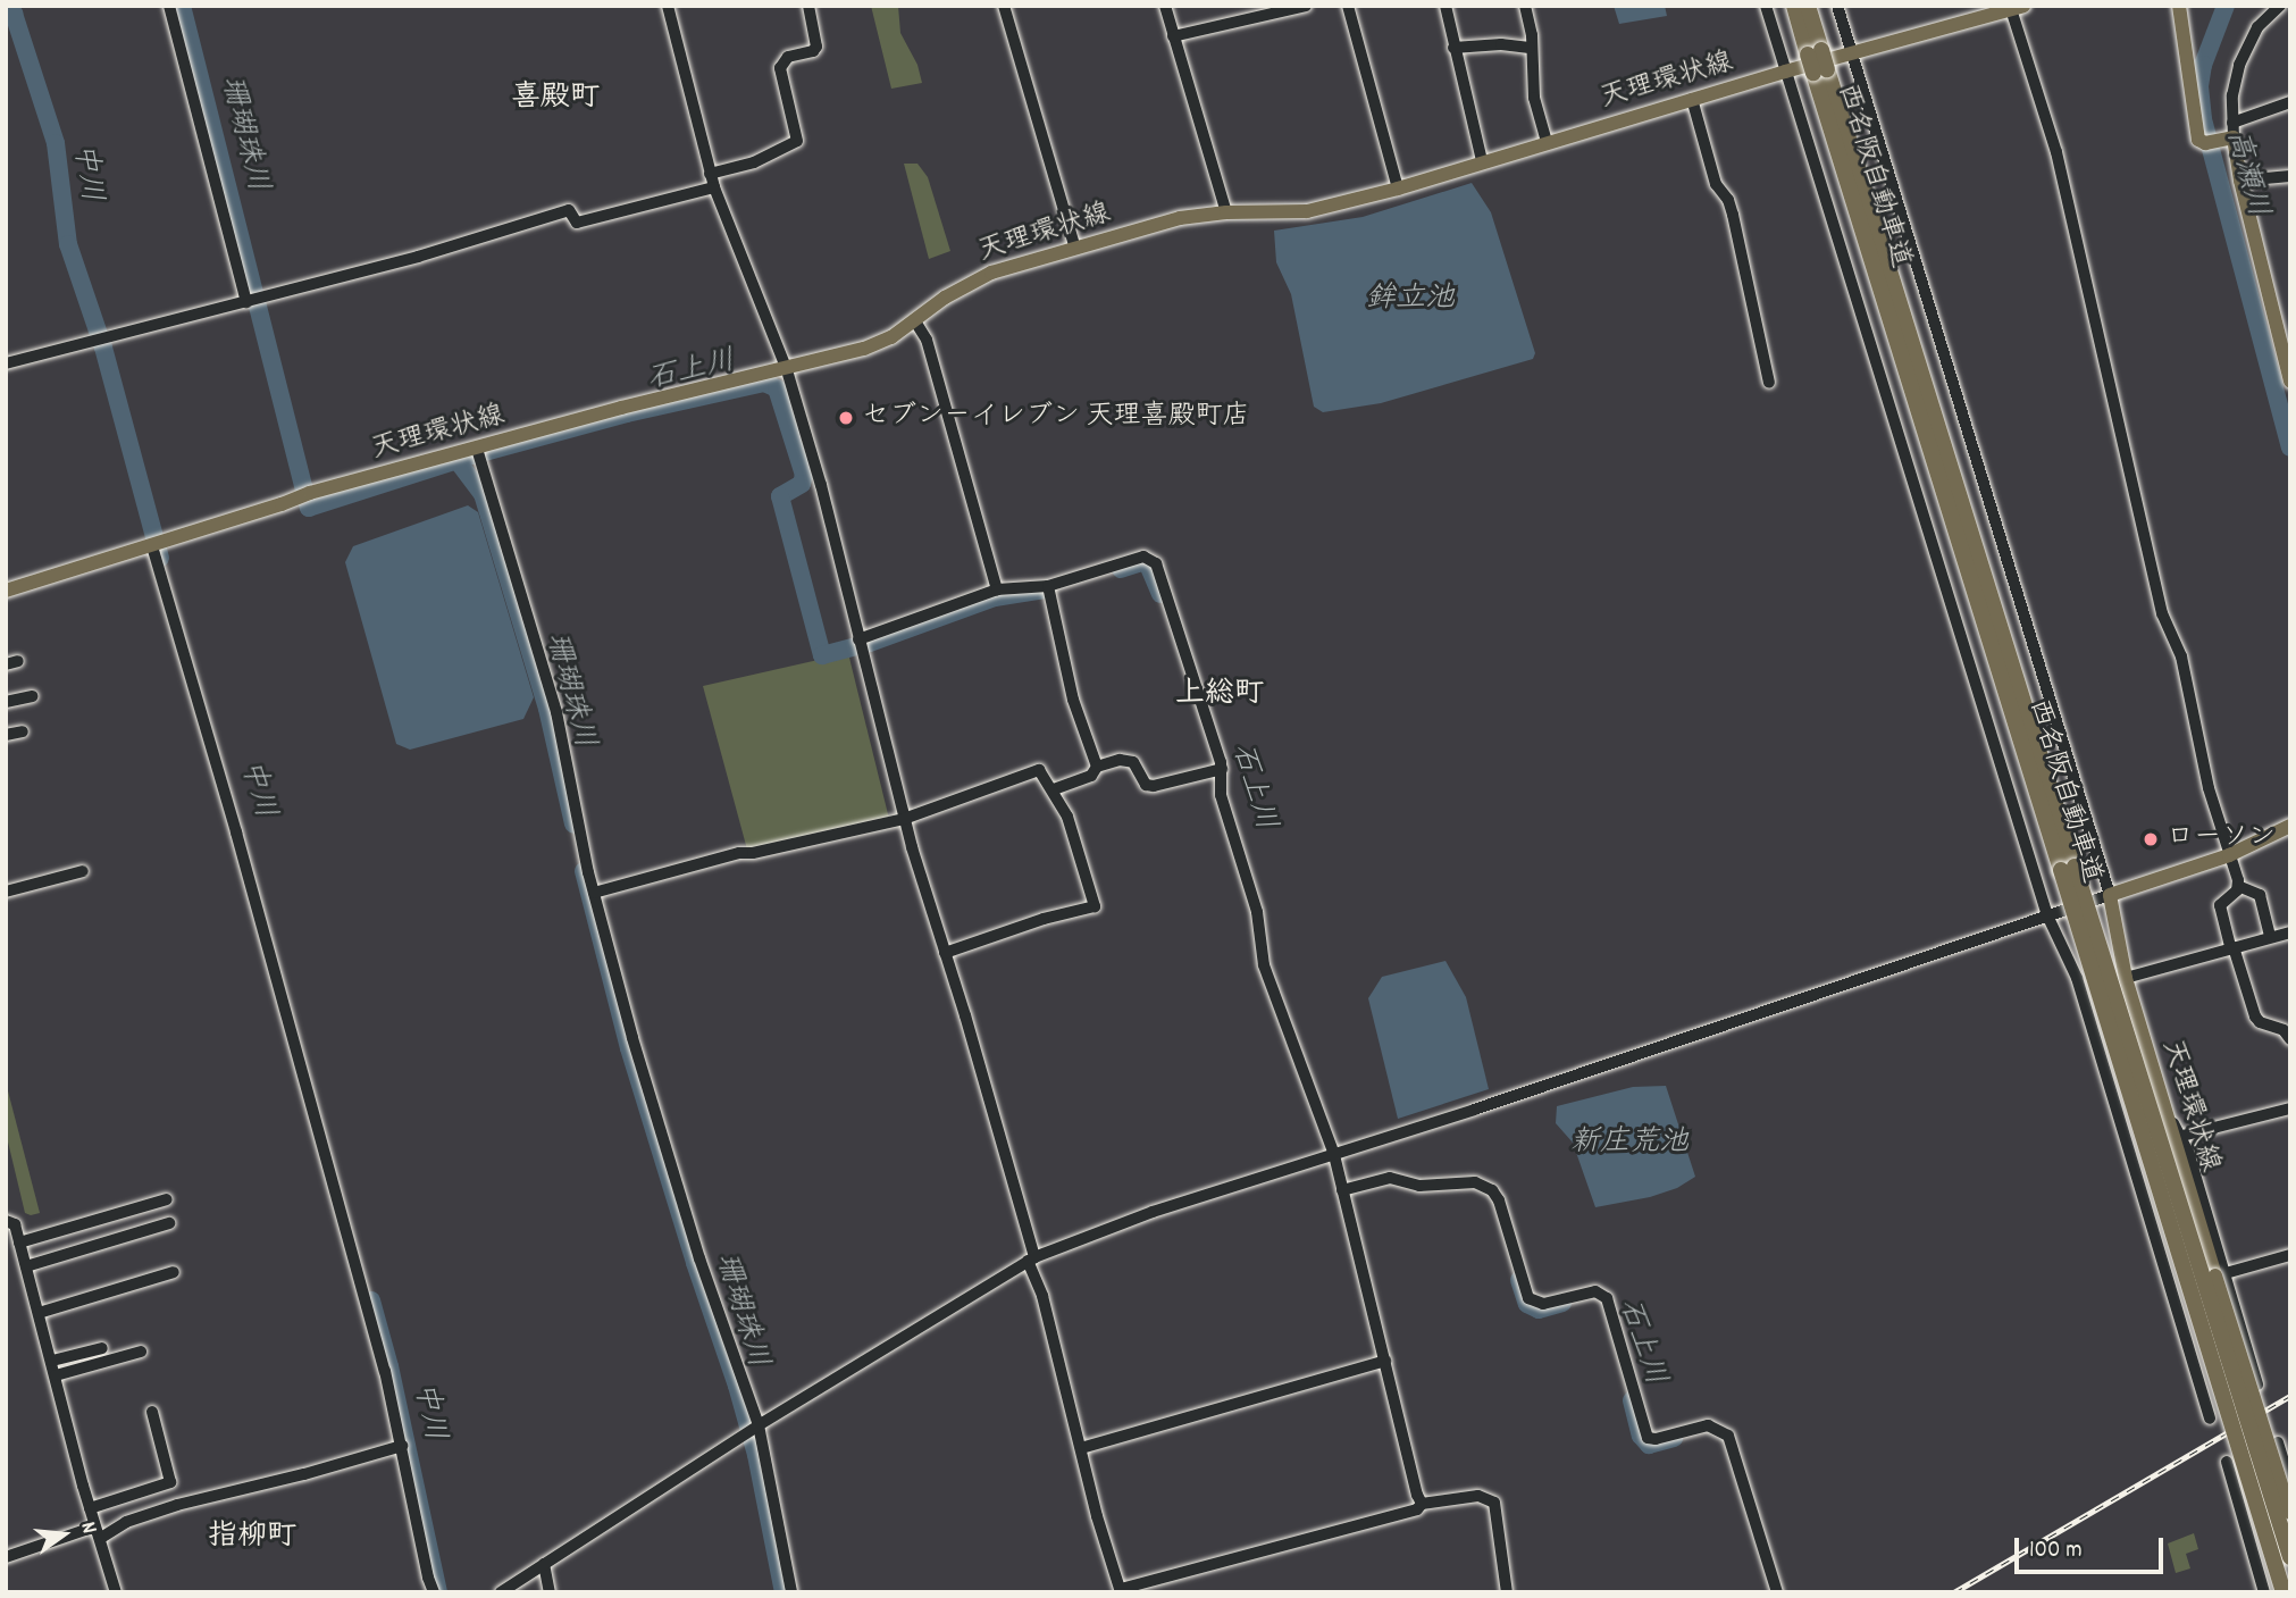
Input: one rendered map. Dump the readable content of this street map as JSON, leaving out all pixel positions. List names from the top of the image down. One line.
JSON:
{"streets":{"highway":["西名阪自動車道"],"main road":["天理環状線"]},"districts":["喜殿町","上総町","指柳町"],"water":["珊瑚珠川","中川","高瀬川","鉾立池","石上川","新庄荒池"],"places":["セブン－イレブン 天理喜殿町店","ローソン"],"scale_bar":"100 m","north":"right"}
